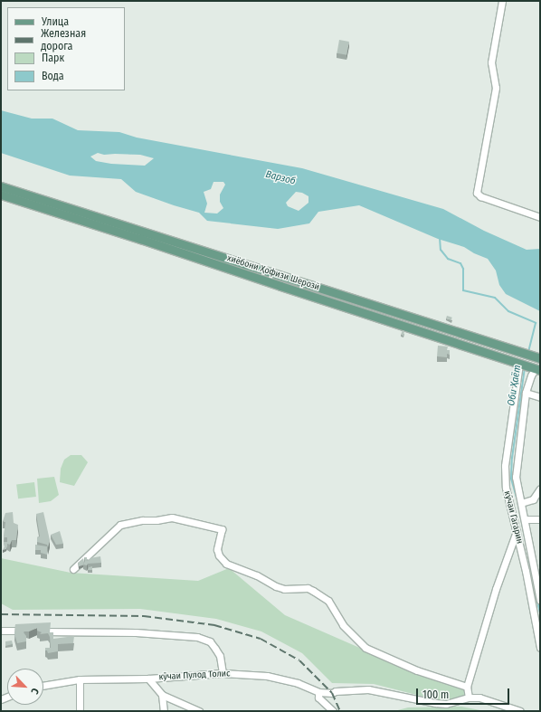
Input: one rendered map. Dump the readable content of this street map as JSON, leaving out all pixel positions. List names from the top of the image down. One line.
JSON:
{"streets":{"main road":["хиёбони Ҳофизи Шерозӣ"],"street":["кӯчаи Гагарин","кӯчаи Пулод Толис"]},"crossings":[["хиёбони Ҳофизи Шерозӣ","кӯчаи Гагарин"]],"water":["Варзоб","Оби Ҳаёт"],"legend":["Улица","Железная дорога","Парк","Вода"],"scale_bar":"100 m","north":"bottom right"}
